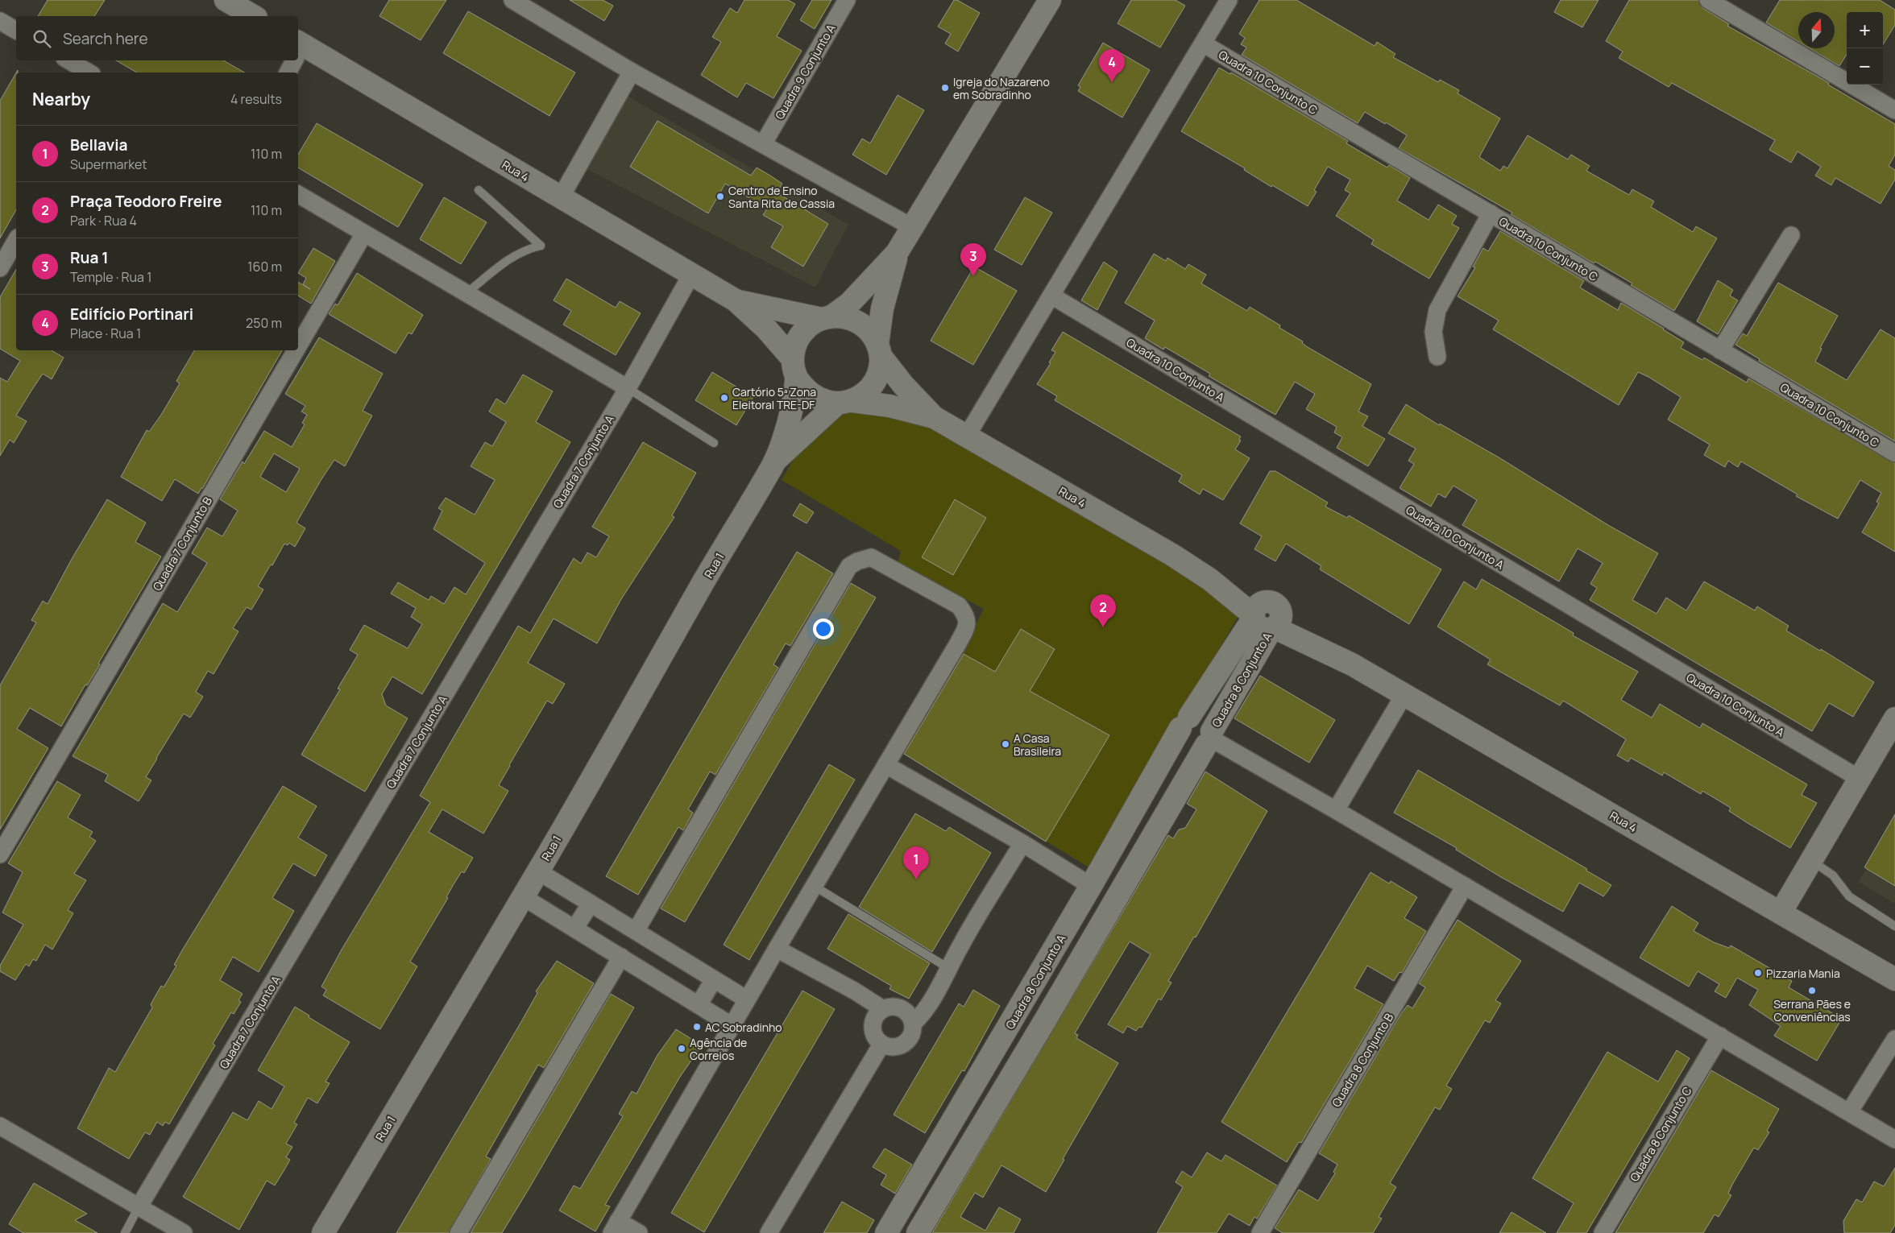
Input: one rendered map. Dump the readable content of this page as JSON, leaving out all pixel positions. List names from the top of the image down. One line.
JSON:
{"streets":{"street":["Quadra 9 Conjunto A","Quadra 10 Conjunto C","Rua 4","Quadra 10 Conjunto A","Quadra 7 Conjunto A","Quadra 7 Conjunto B","Rua 1","Quadra 8 Conjunto A","Quadra 8 Conjunto B","Quadra 8 Conjunto C"]},"crossings":[["Rua 4","Quadra 7 Conjunto A"],["Rua 4","Quadra 8 Conjunto A"]],"places":["Igreja do Nazareno em Sobradinho","Centro de Ensino Santa Rita de Cassia","Cartório 5ª Zona Eleitoral TRE-DF","A Casa Brasileira","Pizzaria Mania","Serrana Pães e Conveniências","AC Sobradinho","Agência de Correios"],"north":"top","page":{"map_buttons":["+","−"],"search":"Search here","pins":["4","3","2","1"],"heading":["Nearby","4 results"],"list":[{"mark":"1","name":"Bellavia","note":"Supermarket","value":"110 m"},{"mark":"2","name":"Praça Teodoro Freire","note":"Park · Rua 4","value":"110 m"},{"mark":"3","name":"Rua 1","note":"Temple · Rua 1","value":"160 m"},{"mark":"4","name":"Edifício Portinari","note":"Place · Rua 1","value":"250 m"}]}}
